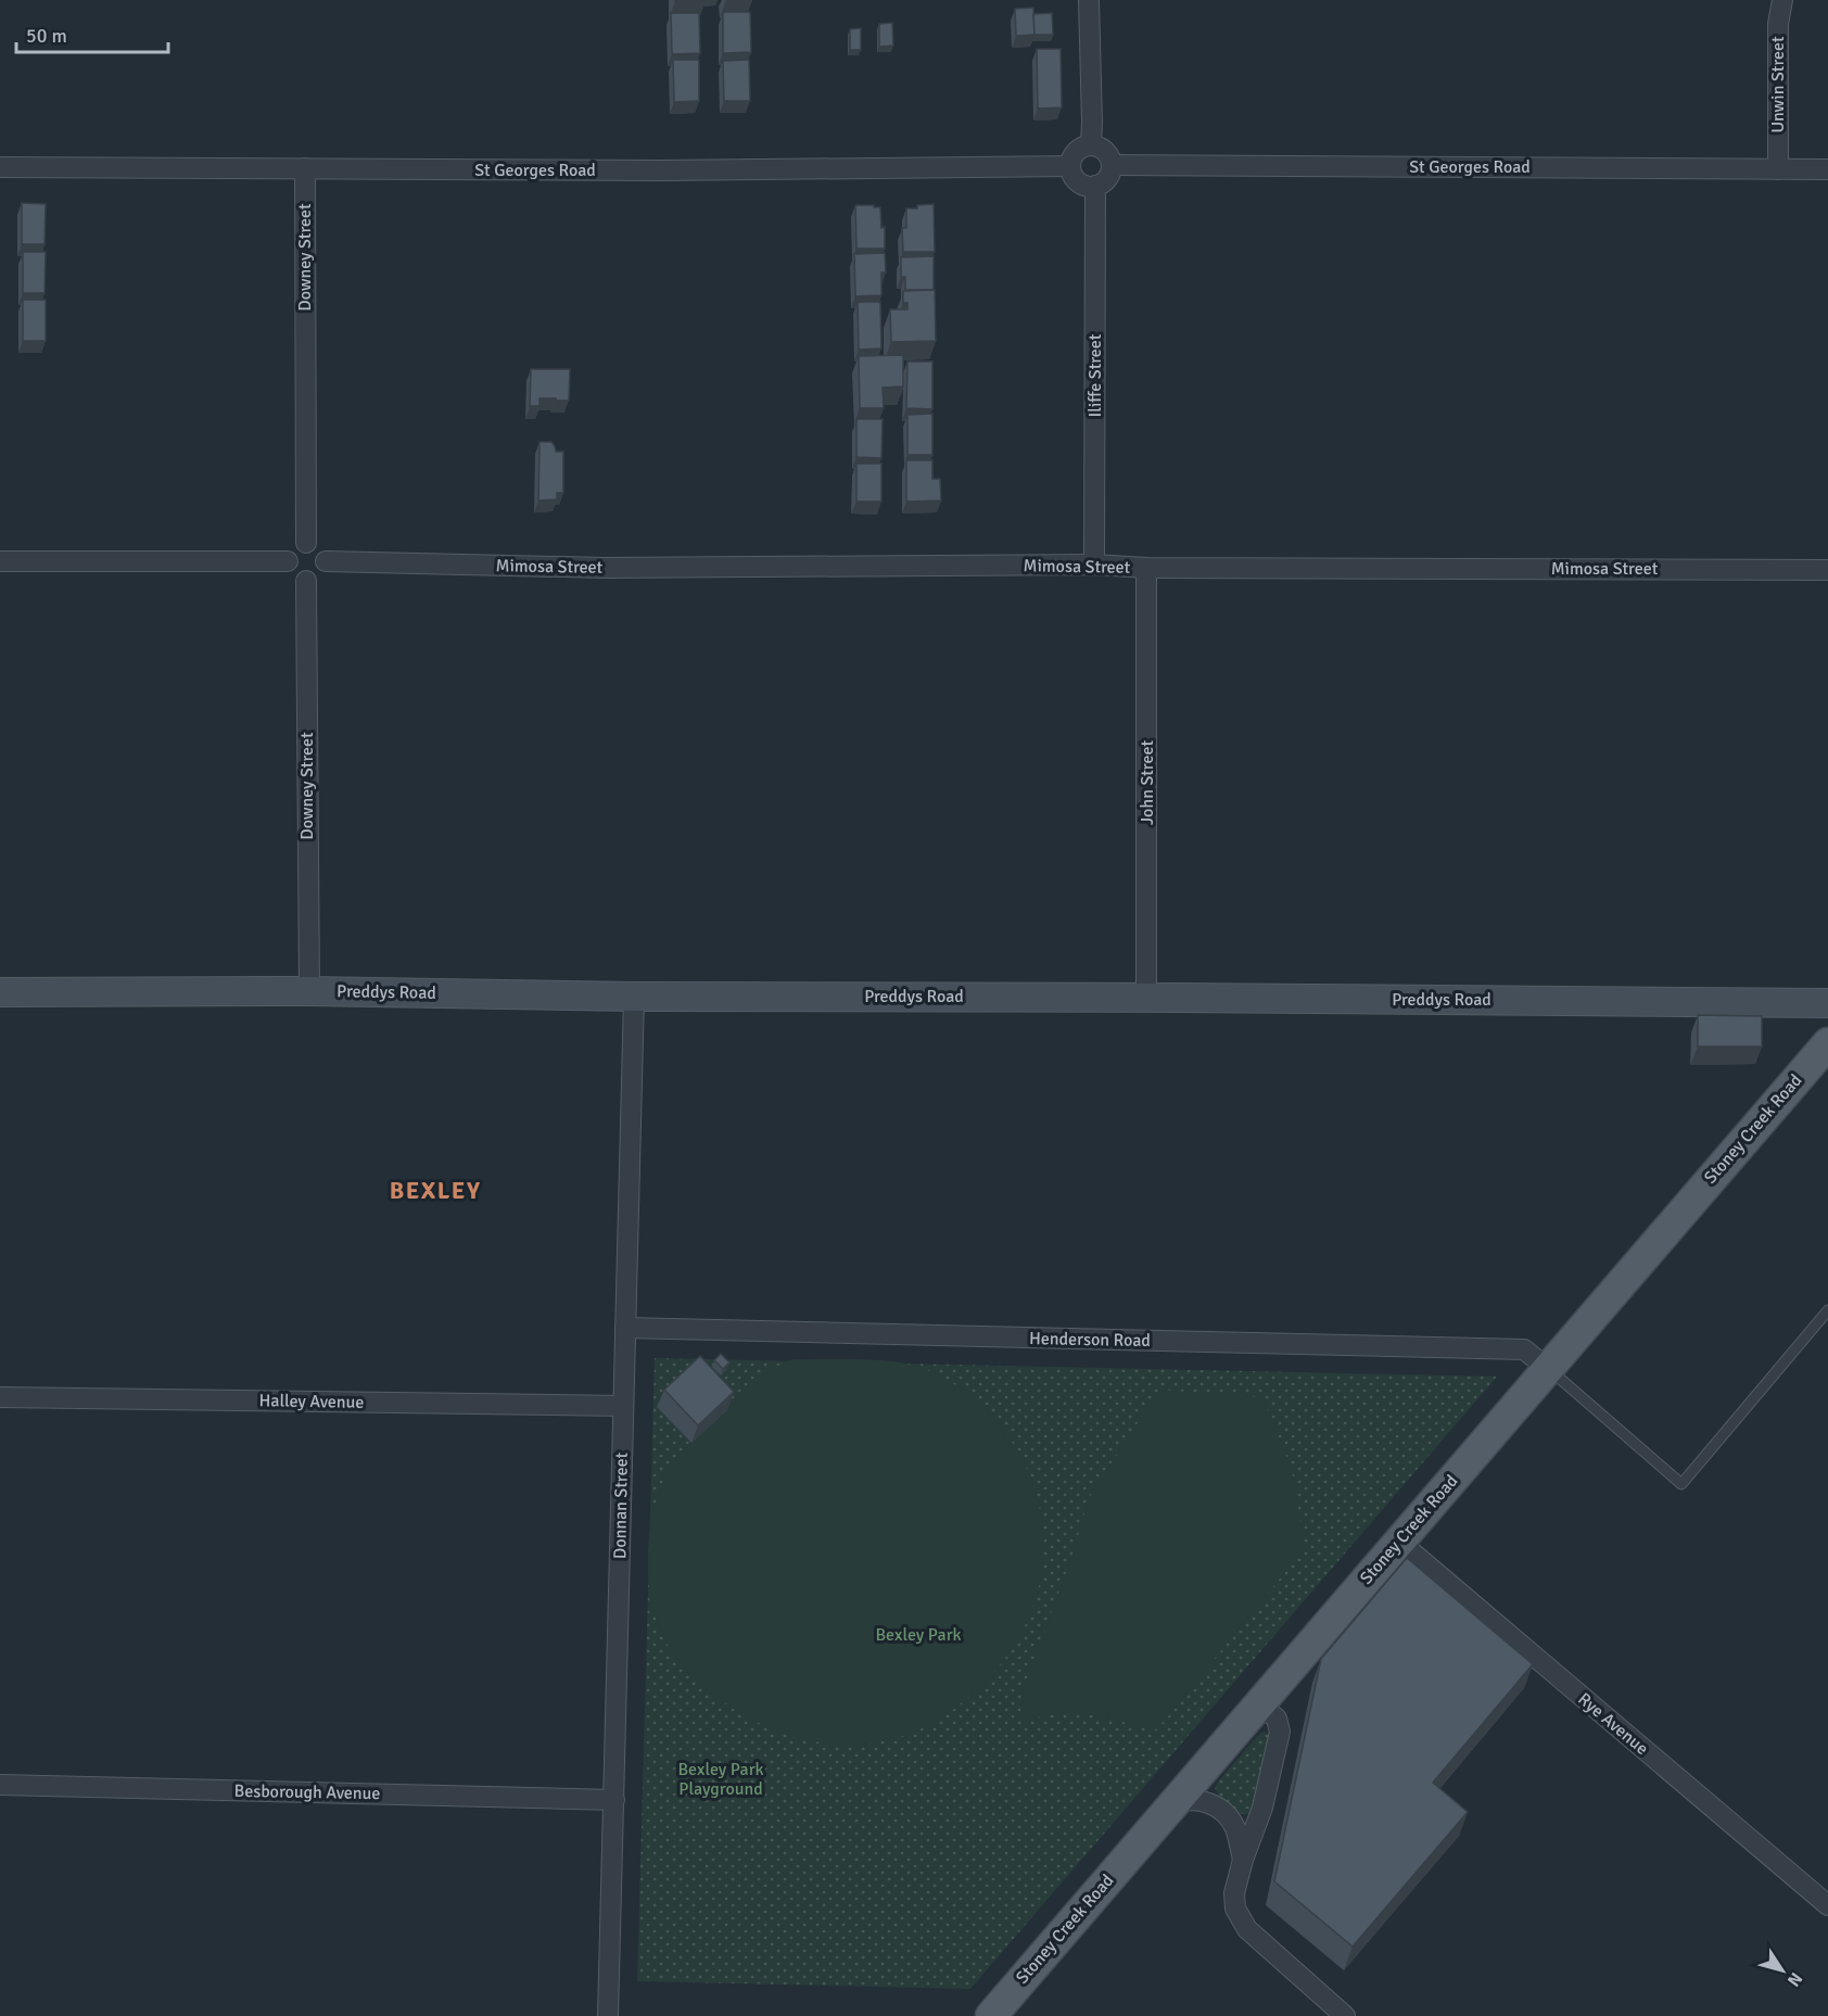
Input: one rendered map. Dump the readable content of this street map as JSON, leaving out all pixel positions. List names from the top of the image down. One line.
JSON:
{"streets":{"main road":["Preddys Road","Stoney Creek Road"],"street":["Unwin Street","St Georges Road","Downey Street","Iliffe Street","Mimosa Street","John Street","Henderson Road","Halley Avenue","Donnan Street","Rye Avenue","Besborough Avenue"]},"crossings":[["Unwin Street","St Georges Road"],["St Georges Road","Downey Street"],["St Georges Road","Iliffe Street"],["Downey Street","Mimosa Street"],["Downey Street","Preddys Road"],["Iliffe Street","Mimosa Street"],["Mimosa Street","John Street"],["John Street","Preddys Road"],["Preddys Road","Donnan Street"],["Stoney Creek Road","Henderson Road"],["Stoney Creek Road","Rye Avenue"],["Henderson Road","Donnan Street"],["Halley Avenue","Donnan Street"],["Donnan Street","Besborough Avenue"]],"districts":["BEXLEY"],"parks":["Bexley Park","Bexley Park Playground"],"scale_bar":"50 m","north":"bottom right"}
